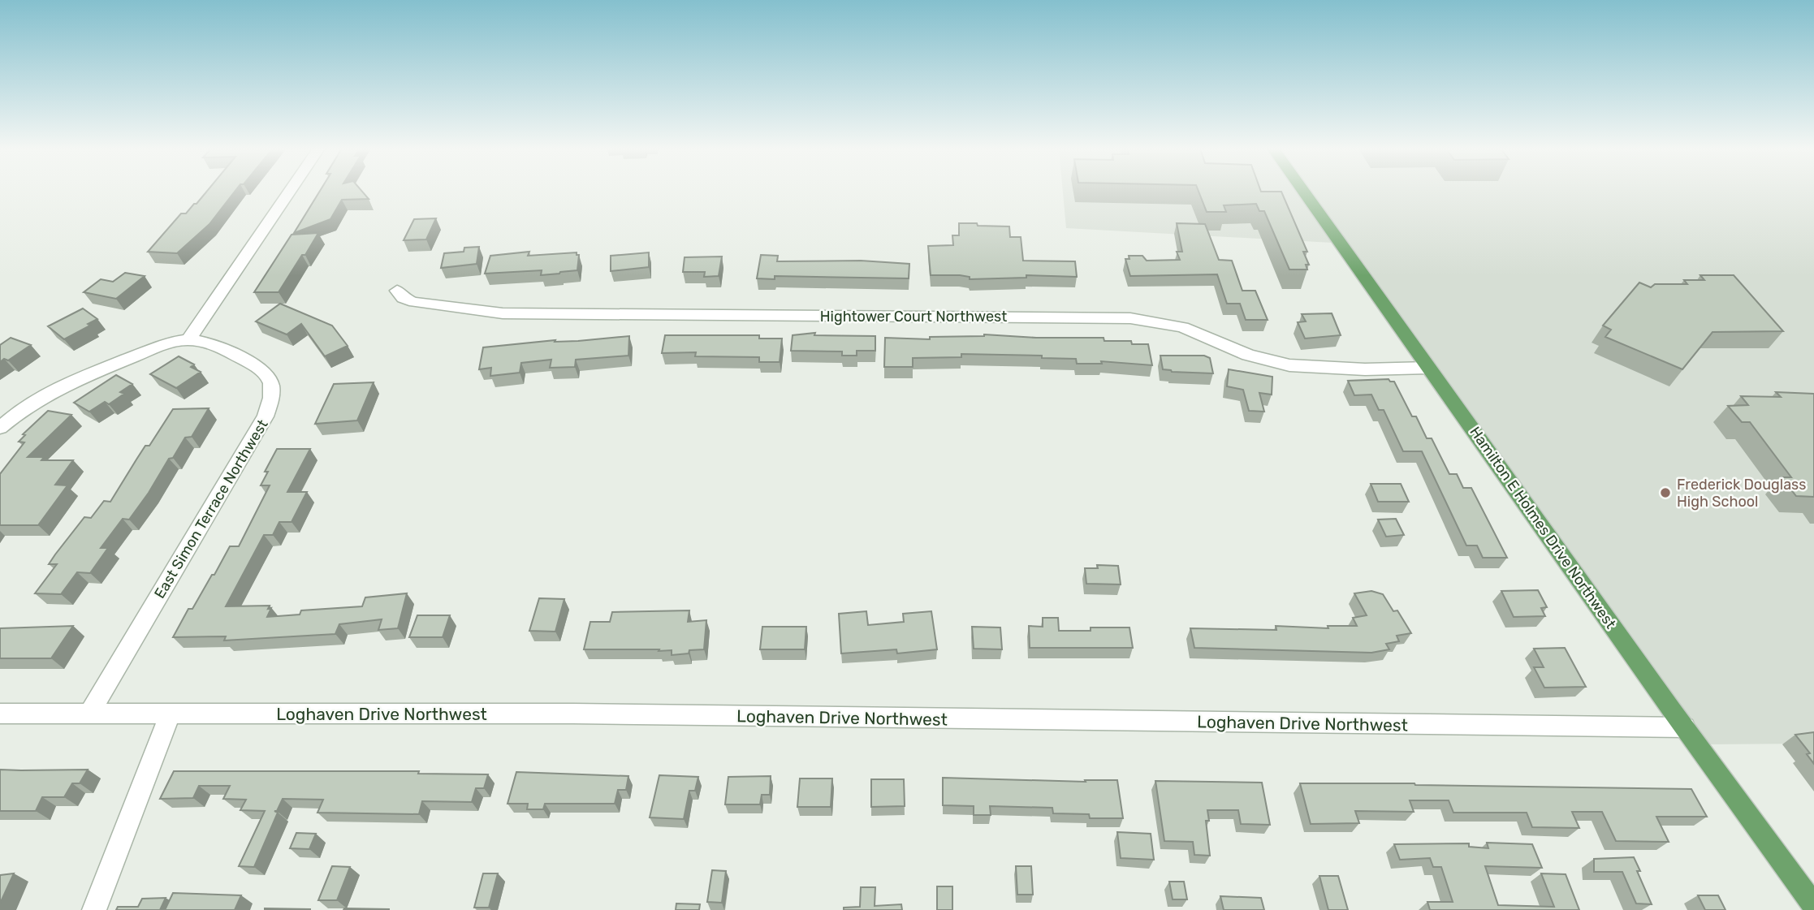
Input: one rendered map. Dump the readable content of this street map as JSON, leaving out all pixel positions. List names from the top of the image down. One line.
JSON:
{"streets":{"main road":["Hamilton E Holmes Drive Northwest"],"street":["Hightower Court Northwest","East Simon Terrace Northwest","Loghaven Drive Northwest"]},"crossings":[["Hightower Court Northwest","Hamilton E Holmes Drive Northwest"],["East Simon Terrace Northwest","Loghaven Drive Northwest"],["Hamilton E Holmes Drive Northwest","Loghaven Drive Northwest"]],"places":["Frederick Douglass High School"]}
